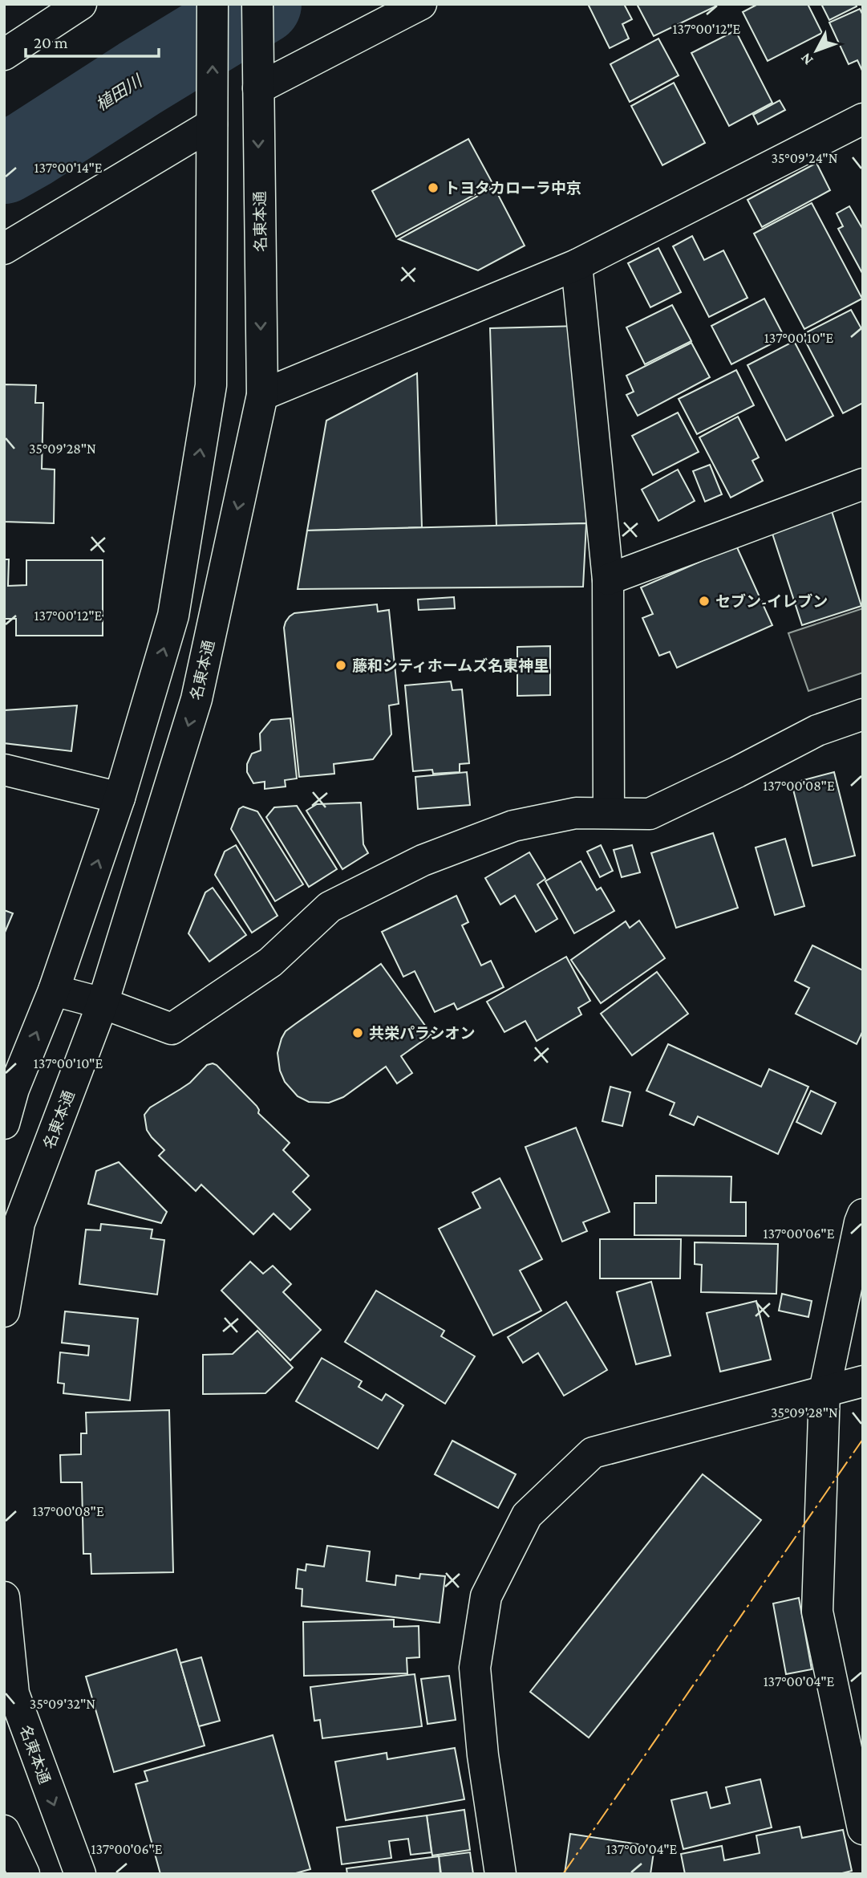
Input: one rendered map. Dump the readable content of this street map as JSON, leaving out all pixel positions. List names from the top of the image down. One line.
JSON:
{"streets":{"street":["名東本通"]},"water":["植田川"],"places":["トヨタカローラ中京","セブン-イレブン","藤和シティホームズ名東神里","共栄パラシオン"],"scale_bar":"20 m","north":"bottom left","coordinates":["137°00'12\"E","35°09'24\"N","137°00'14\"E","137°00'10\"E","35°09'28\"N","137°00'08\"E","137°00'06\"E","137°00'04\"E","35°09'32\"N"]}
